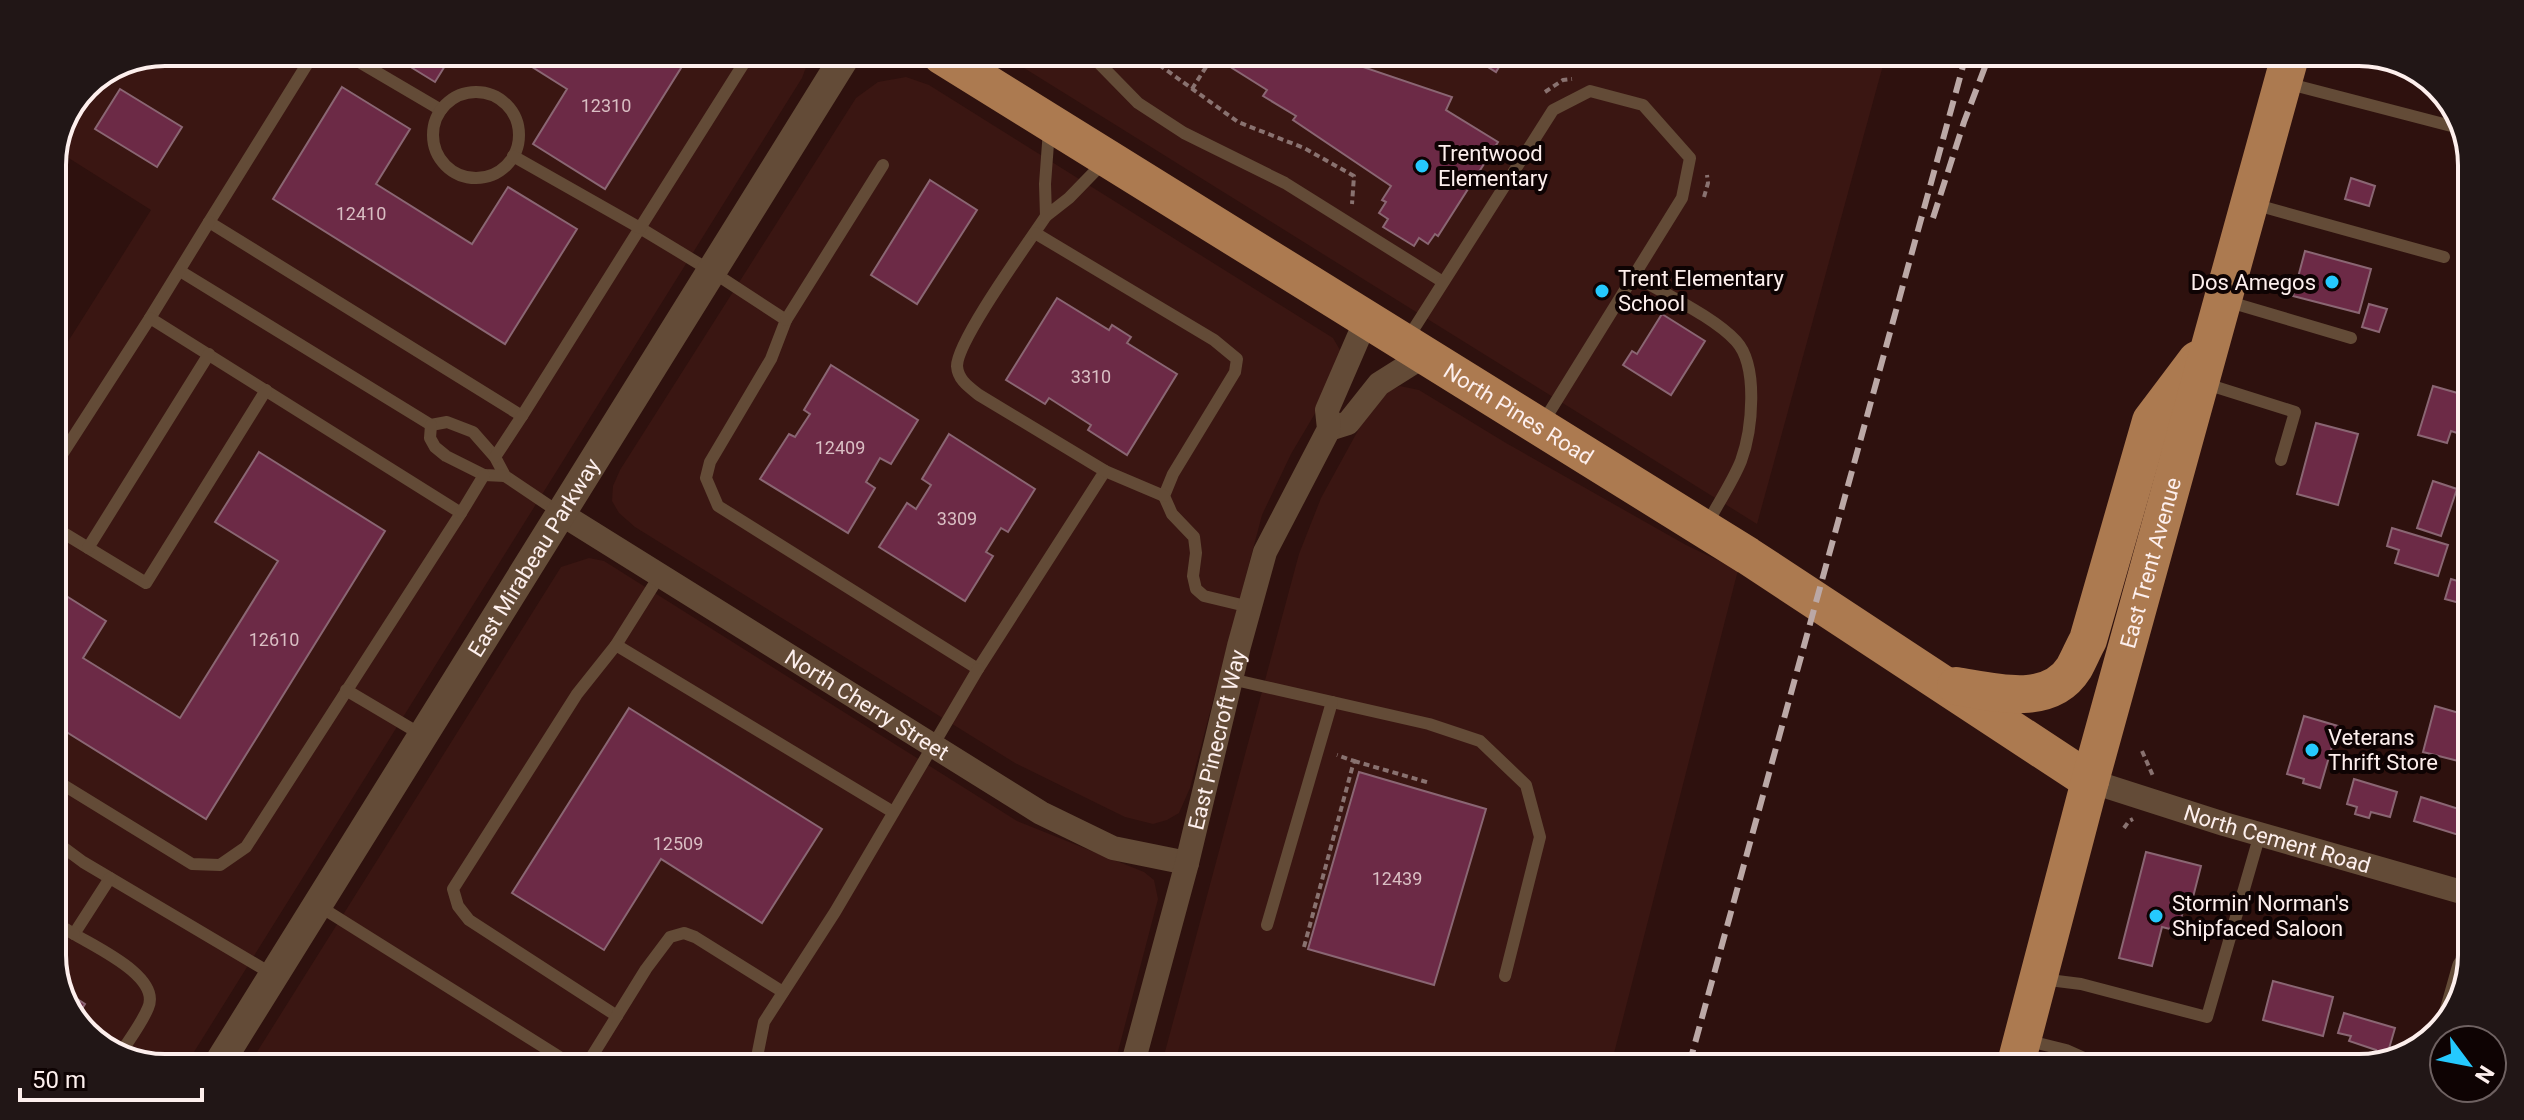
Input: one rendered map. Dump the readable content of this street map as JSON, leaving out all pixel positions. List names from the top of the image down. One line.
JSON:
{"streets":{"main road":["North Pines Road","East Trent Avenue"],"street":["East Mirabeau Parkway","North Cherry Street","East Pinecroft Way","North Cement Road"]},"crossings":[["North Pines Road","East Trent Avenue"],["North Pines Road","East Pinecroft Way"],["North Pines Road","North Cement Road"],["East Mirabeau Parkway","North Cherry Street"],["East Trent Avenue","North Cement Road"],["North Cherry Street","East Pinecroft Way"]],"places":["Trentwood Elementary","Dos Amegos","Trent Elementary School","Veterans Thrift Store","Stormin' Norman's Shipfaced Saloon"],"house_numbers":["12310","12410","3310","12409","3309","12610","12509","12439"],"scale_bar":"50 m","north":"bottom right"}
